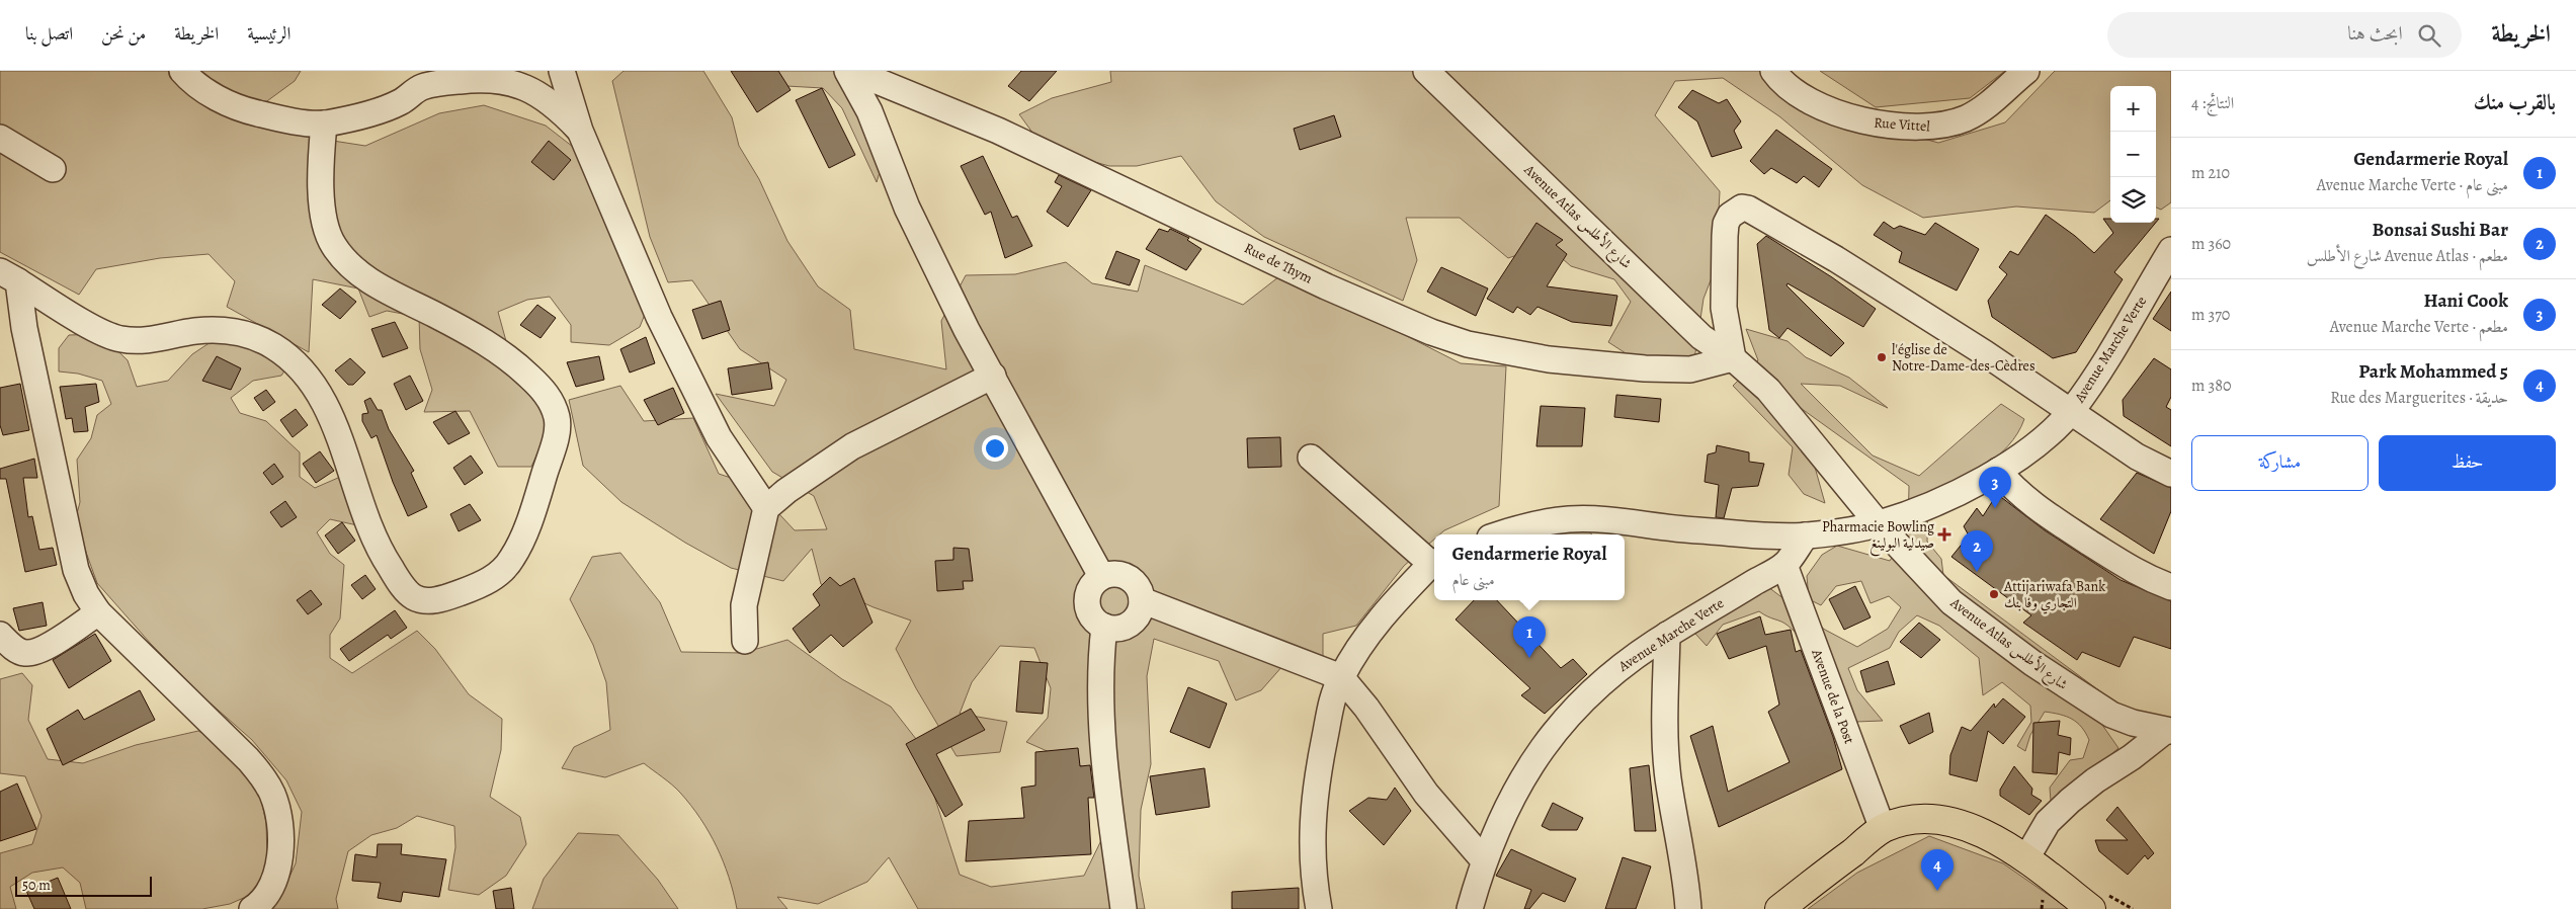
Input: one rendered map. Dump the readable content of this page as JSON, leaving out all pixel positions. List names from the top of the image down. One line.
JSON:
{"streets":{"street":["Rue Vittel","Avenue Atlas شارع الأطلس","Rue de Thym","Avenue Marche Verte","Avenue de la Post"]},"crossings":[["Avenue Atlas شارع الأطلس","Rue de Thym"],["Avenue Atlas شارع الأطلس","Avenue Marche Verte"],["Avenue Marche Verte","Avenue de la Post"]],"places":{"other":["l'église de Notre-Dame-des-Cèdres","Attijariwafa Bank التجاري وفا بنك"],"health":["Pharmacie Bowling صيدلية البولينغ"]},"scale_bar":"50 m","page":{"header":"الخريطة","search":"ابحث هنا","nav":["الرئيسية","الخريطة","من نحن","اتصل بنا"],"heading":["بالقرب منك","النتائج: 4"],"map_buttons":["+","−"],"list":[{"mark":"1","name":"Gendarmerie Royal","note":"مبنى عام · Avenue Marche Verte","value":"210 m"},{"mark":"2","name":"Bonsai Sushi Bar","note":"مطعم · Avenue Atlas شارع الأطلس","value":"360 m"},{"mark":"3","name":"Hani Cook","note":"مطعم · Avenue Marche Verte","value":"370 m"},{"mark":"4","name":"Park Mohammed 5","note":"حديقة · Rue des Marguerites","value":"380 m"}],"buttons":["حفظ","مشاركة"],"pins":["3","2","1","4"],"popup":["Gendarmerie Royal","مبنى عام"],"scale":"50 m"}}
